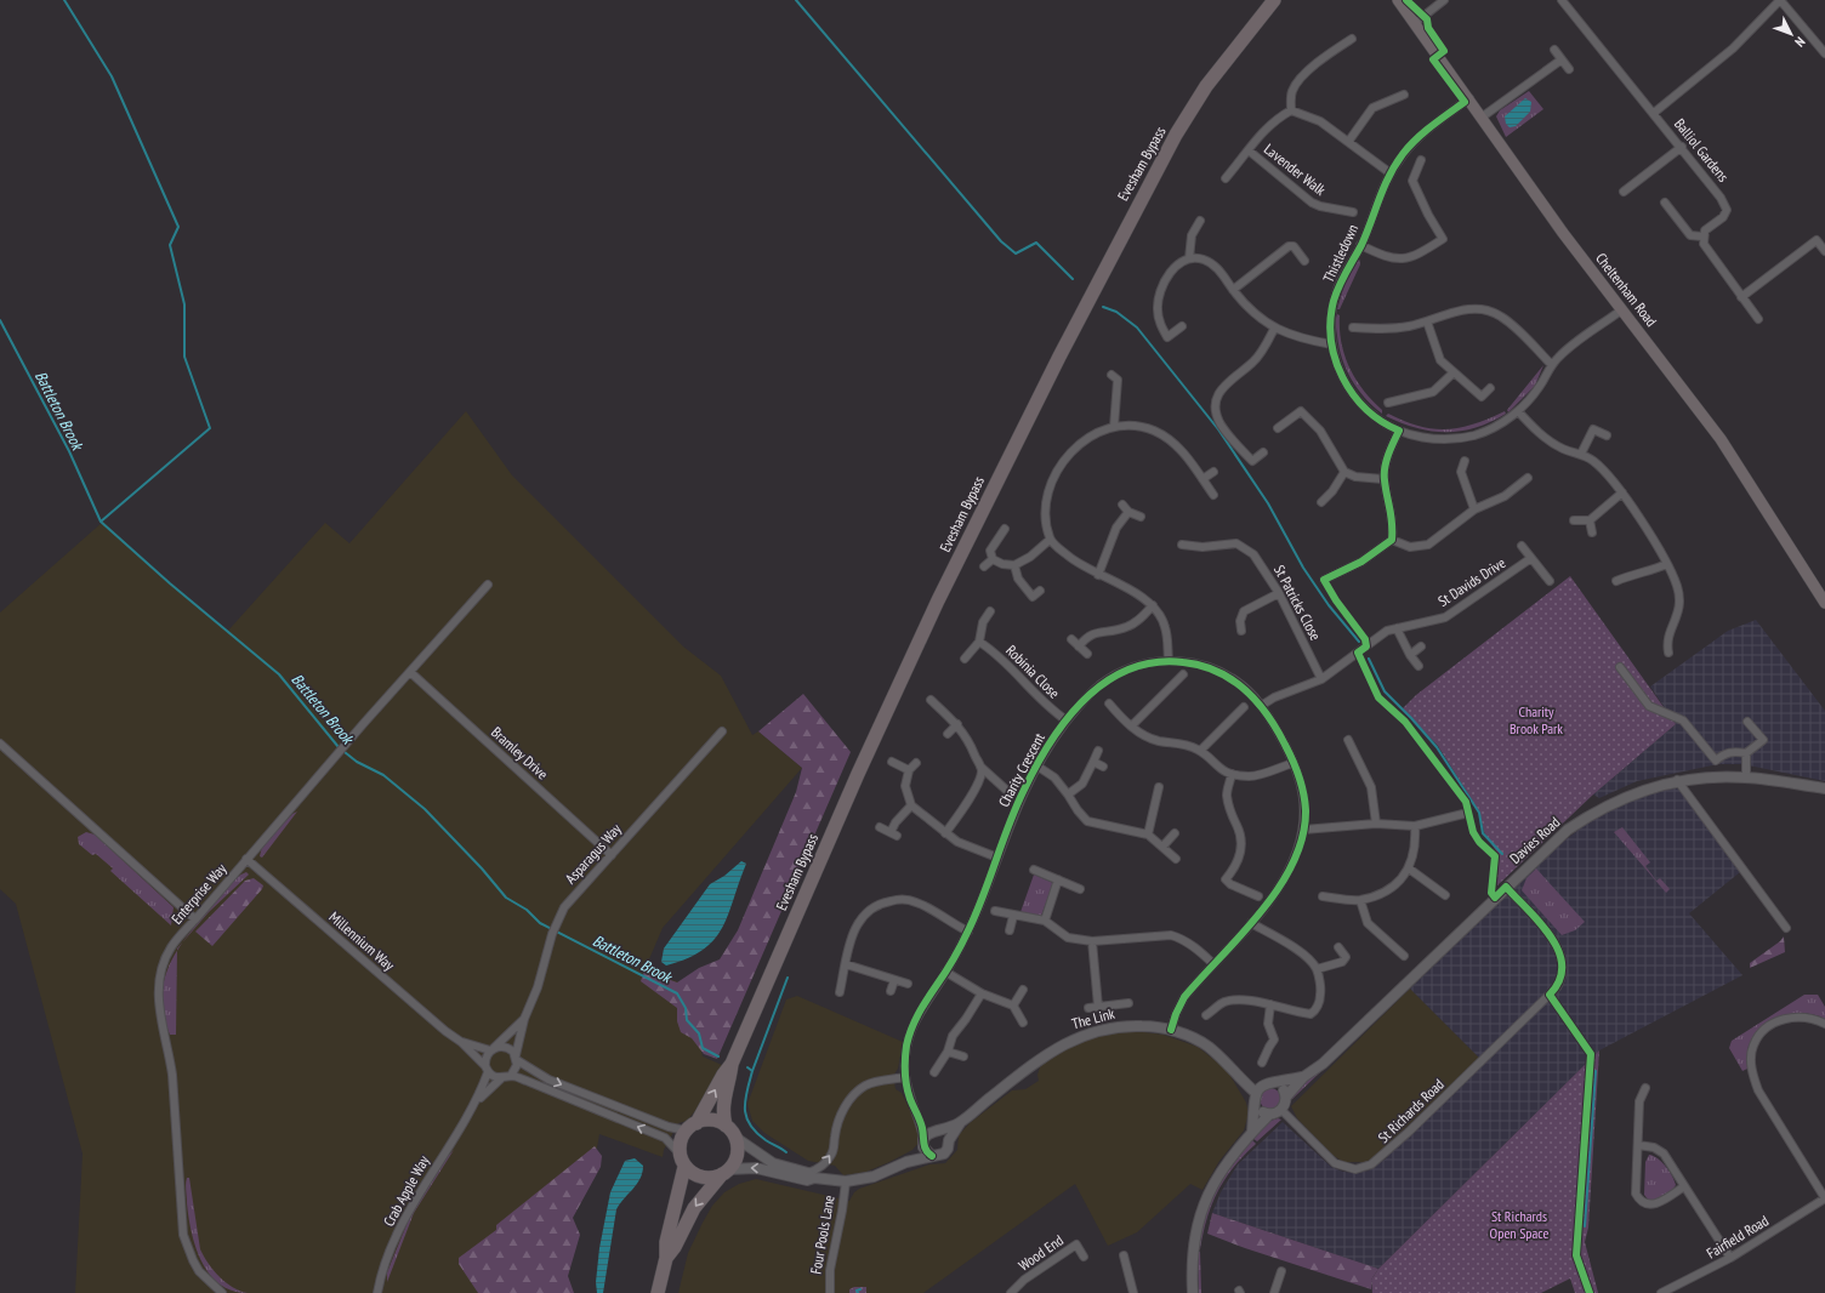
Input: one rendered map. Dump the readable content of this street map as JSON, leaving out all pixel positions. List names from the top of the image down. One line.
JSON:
{"streets":{"highway":["Evesham Bypass"],"main road":["Cheltenham Road"],"street":["Balliol Gardens","Lavender Walk","Thistledown","St Davids Drive","St Patricks Close","Robinia Close","Bramley Drive","Charity Crescent","Davies Road","Asparagus Way","Enterprise Way","Millennium Way","The Link","St Richards Road","Crab Apple Way","Four Pools Lane","Fairfield Road","Wood End"]},"crossings":[["Evesham Bypass","Millennium Way"],["Evesham Bypass","The Link"],["Thistledown","Cheltenham Road"],["St Davids Drive","St Patricks Close"],["St Davids Drive","Charity Crescent"],["Robinia Close","Charity Crescent"],["Bramley Drive","Asparagus Way"],["Bramley Drive","Enterprise Way"],["Charity Crescent","The Link"],["Davies Road","The Link"],["Davies Road","St Richards Road"],["Asparagus Way","Millennium Way"],["Asparagus Way","Crab Apple Way"],["Enterprise Way","Millennium Way"],["Millennium Way","The Link"],["Millennium Way","Crab Apple Way"],["The Link","St Richards Road"],["The Link","Four Pools Lane"]],"water":["Battleton Brook"],"parks":["Charity Brook Park","St Richards Open Space"],"north":"bottom right"}
